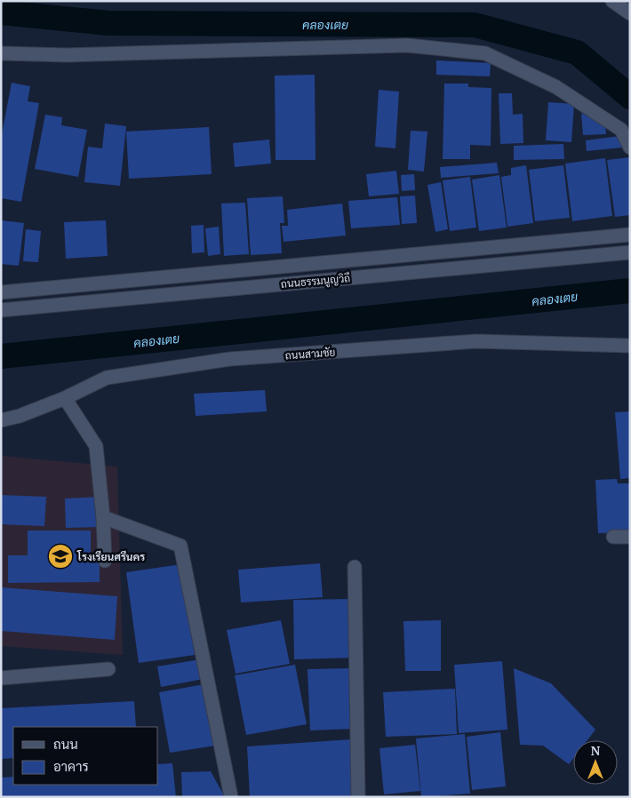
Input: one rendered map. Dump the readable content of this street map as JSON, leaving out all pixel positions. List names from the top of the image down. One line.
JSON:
{"streets":{"street":["ถนนธรรมนูญวิถี","ถนนสามชัย"]},"water":["คลองเตย"],"places":{"school or university":["โรงเรียนศรีนคร"]},"legend":["ถนน","อาคาร"],"north":"top"}
